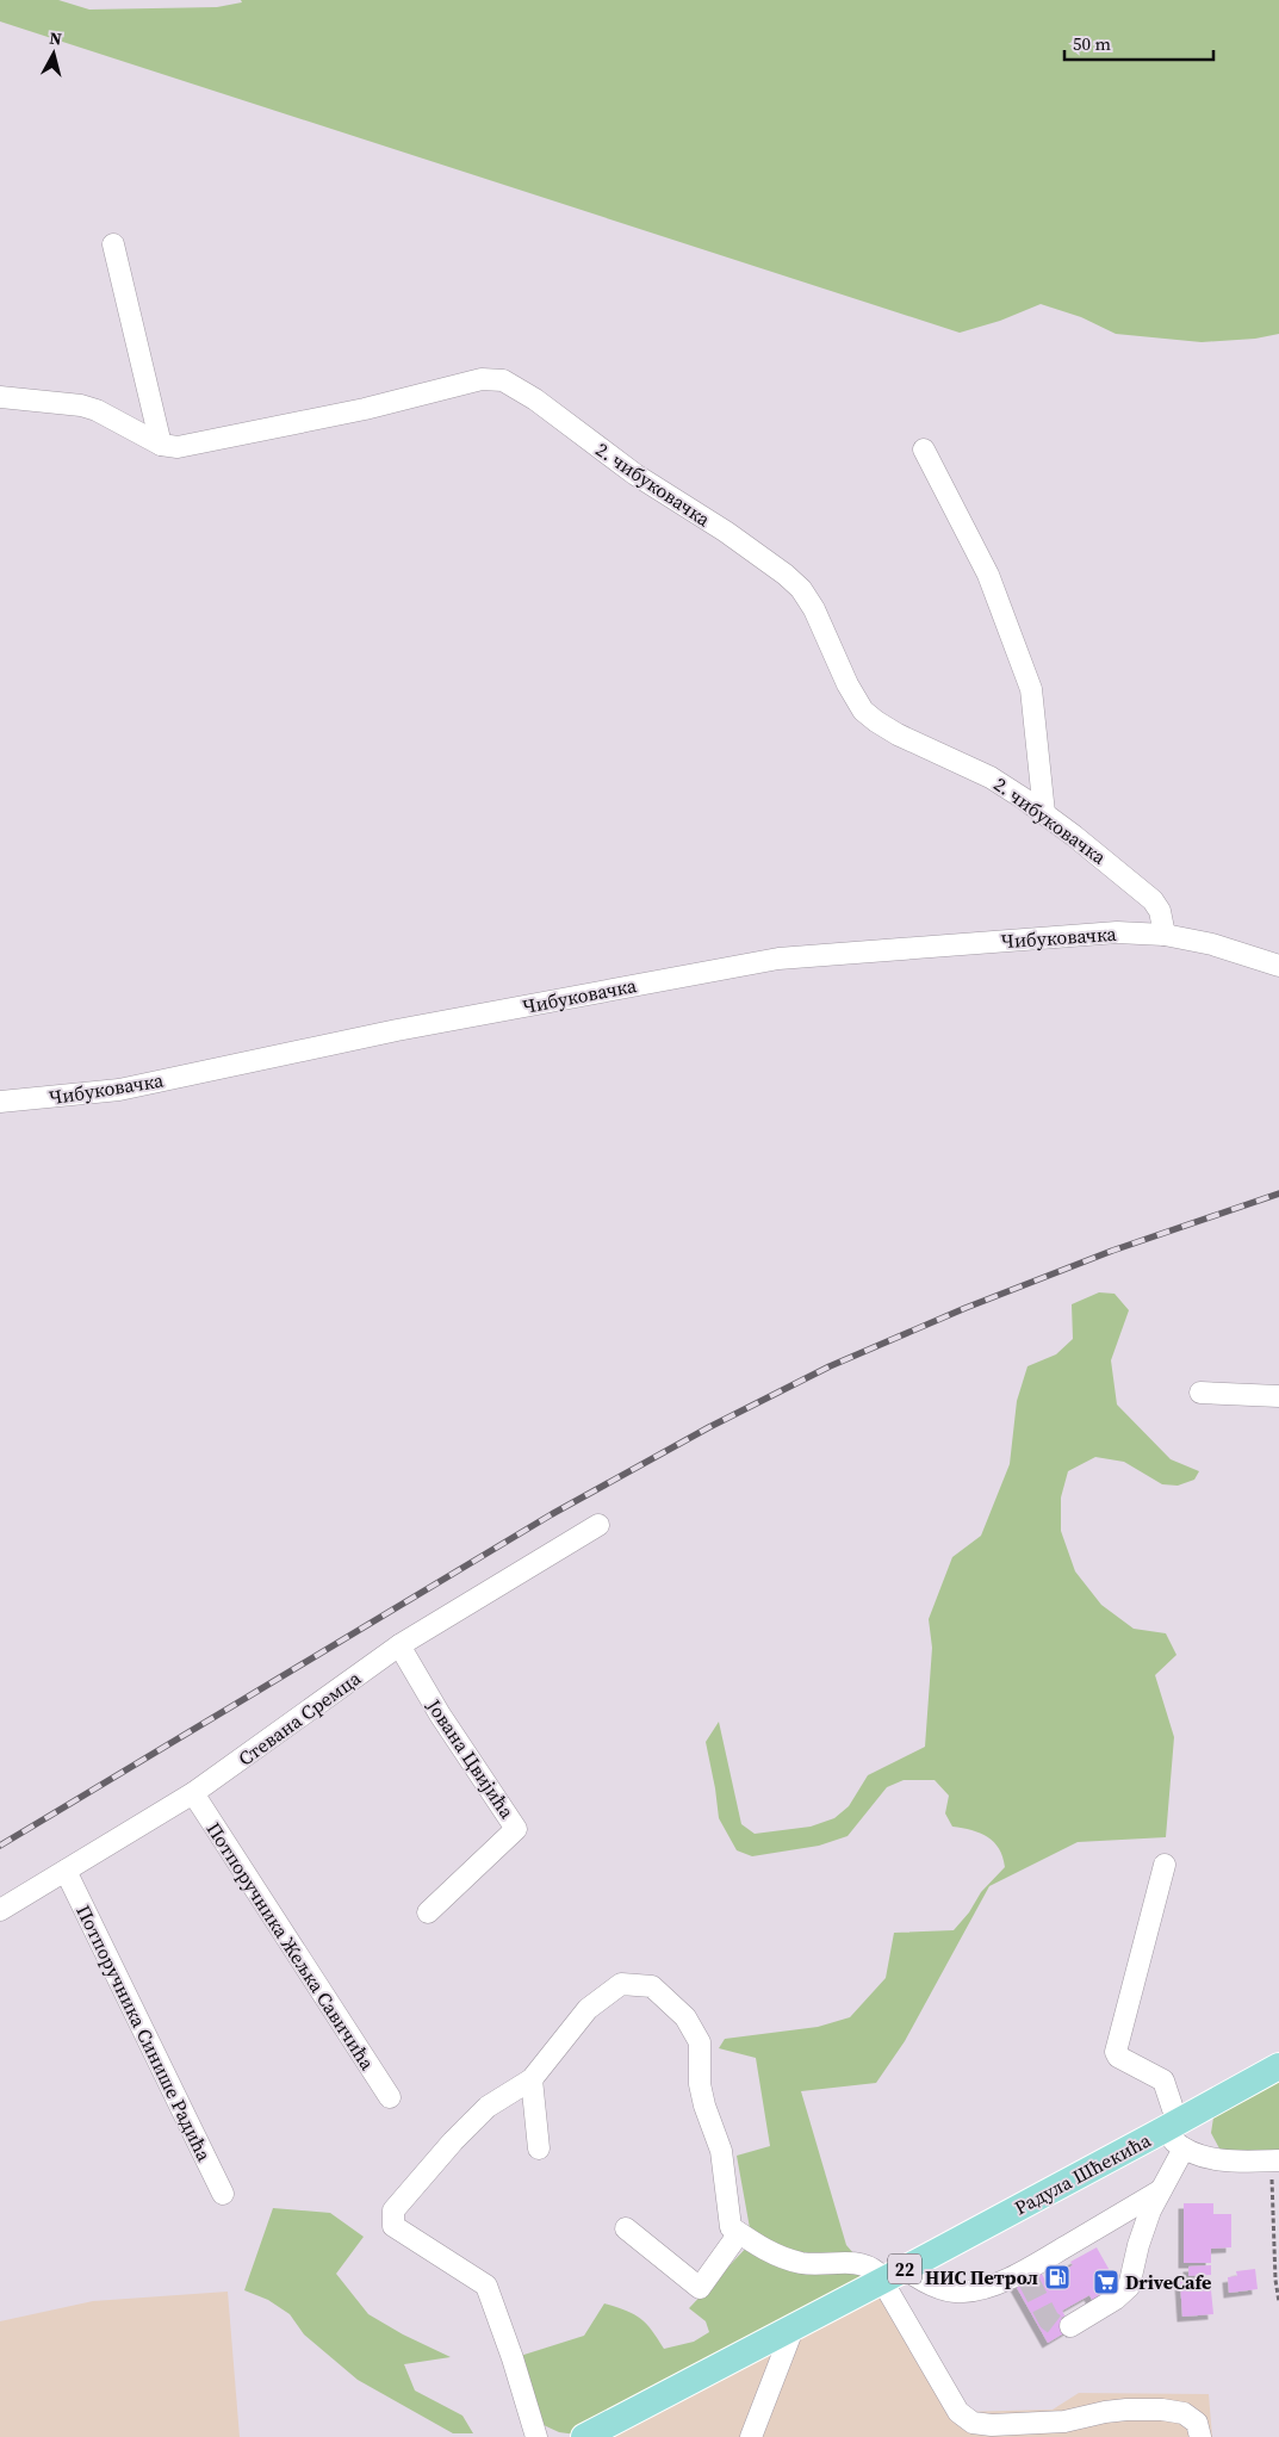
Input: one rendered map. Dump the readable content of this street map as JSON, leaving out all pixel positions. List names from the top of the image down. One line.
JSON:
{"streets":{"main road":["Радула Шћекића","22"],"street":["2. чибуковачка","Чибуковачка","Стевана Сремца","Јована Цвијића","Потпоручника Жељка Савичића","Потпоручника Синише Радића"]},"crossings":[["2. чибуковачка","Чибуковачка"],["Стевана Сремца","Јована Цвијића"],["Стевана Сремца","Потпоручника Жељка Савичића"],["Стевана Сремца","Потпоручника Синише Радића"]],"places":{"fuel station":["НИС Петрол"],"supermarket":["DriveCafe"]},"scale_bar":"50 m","north":"top"}
